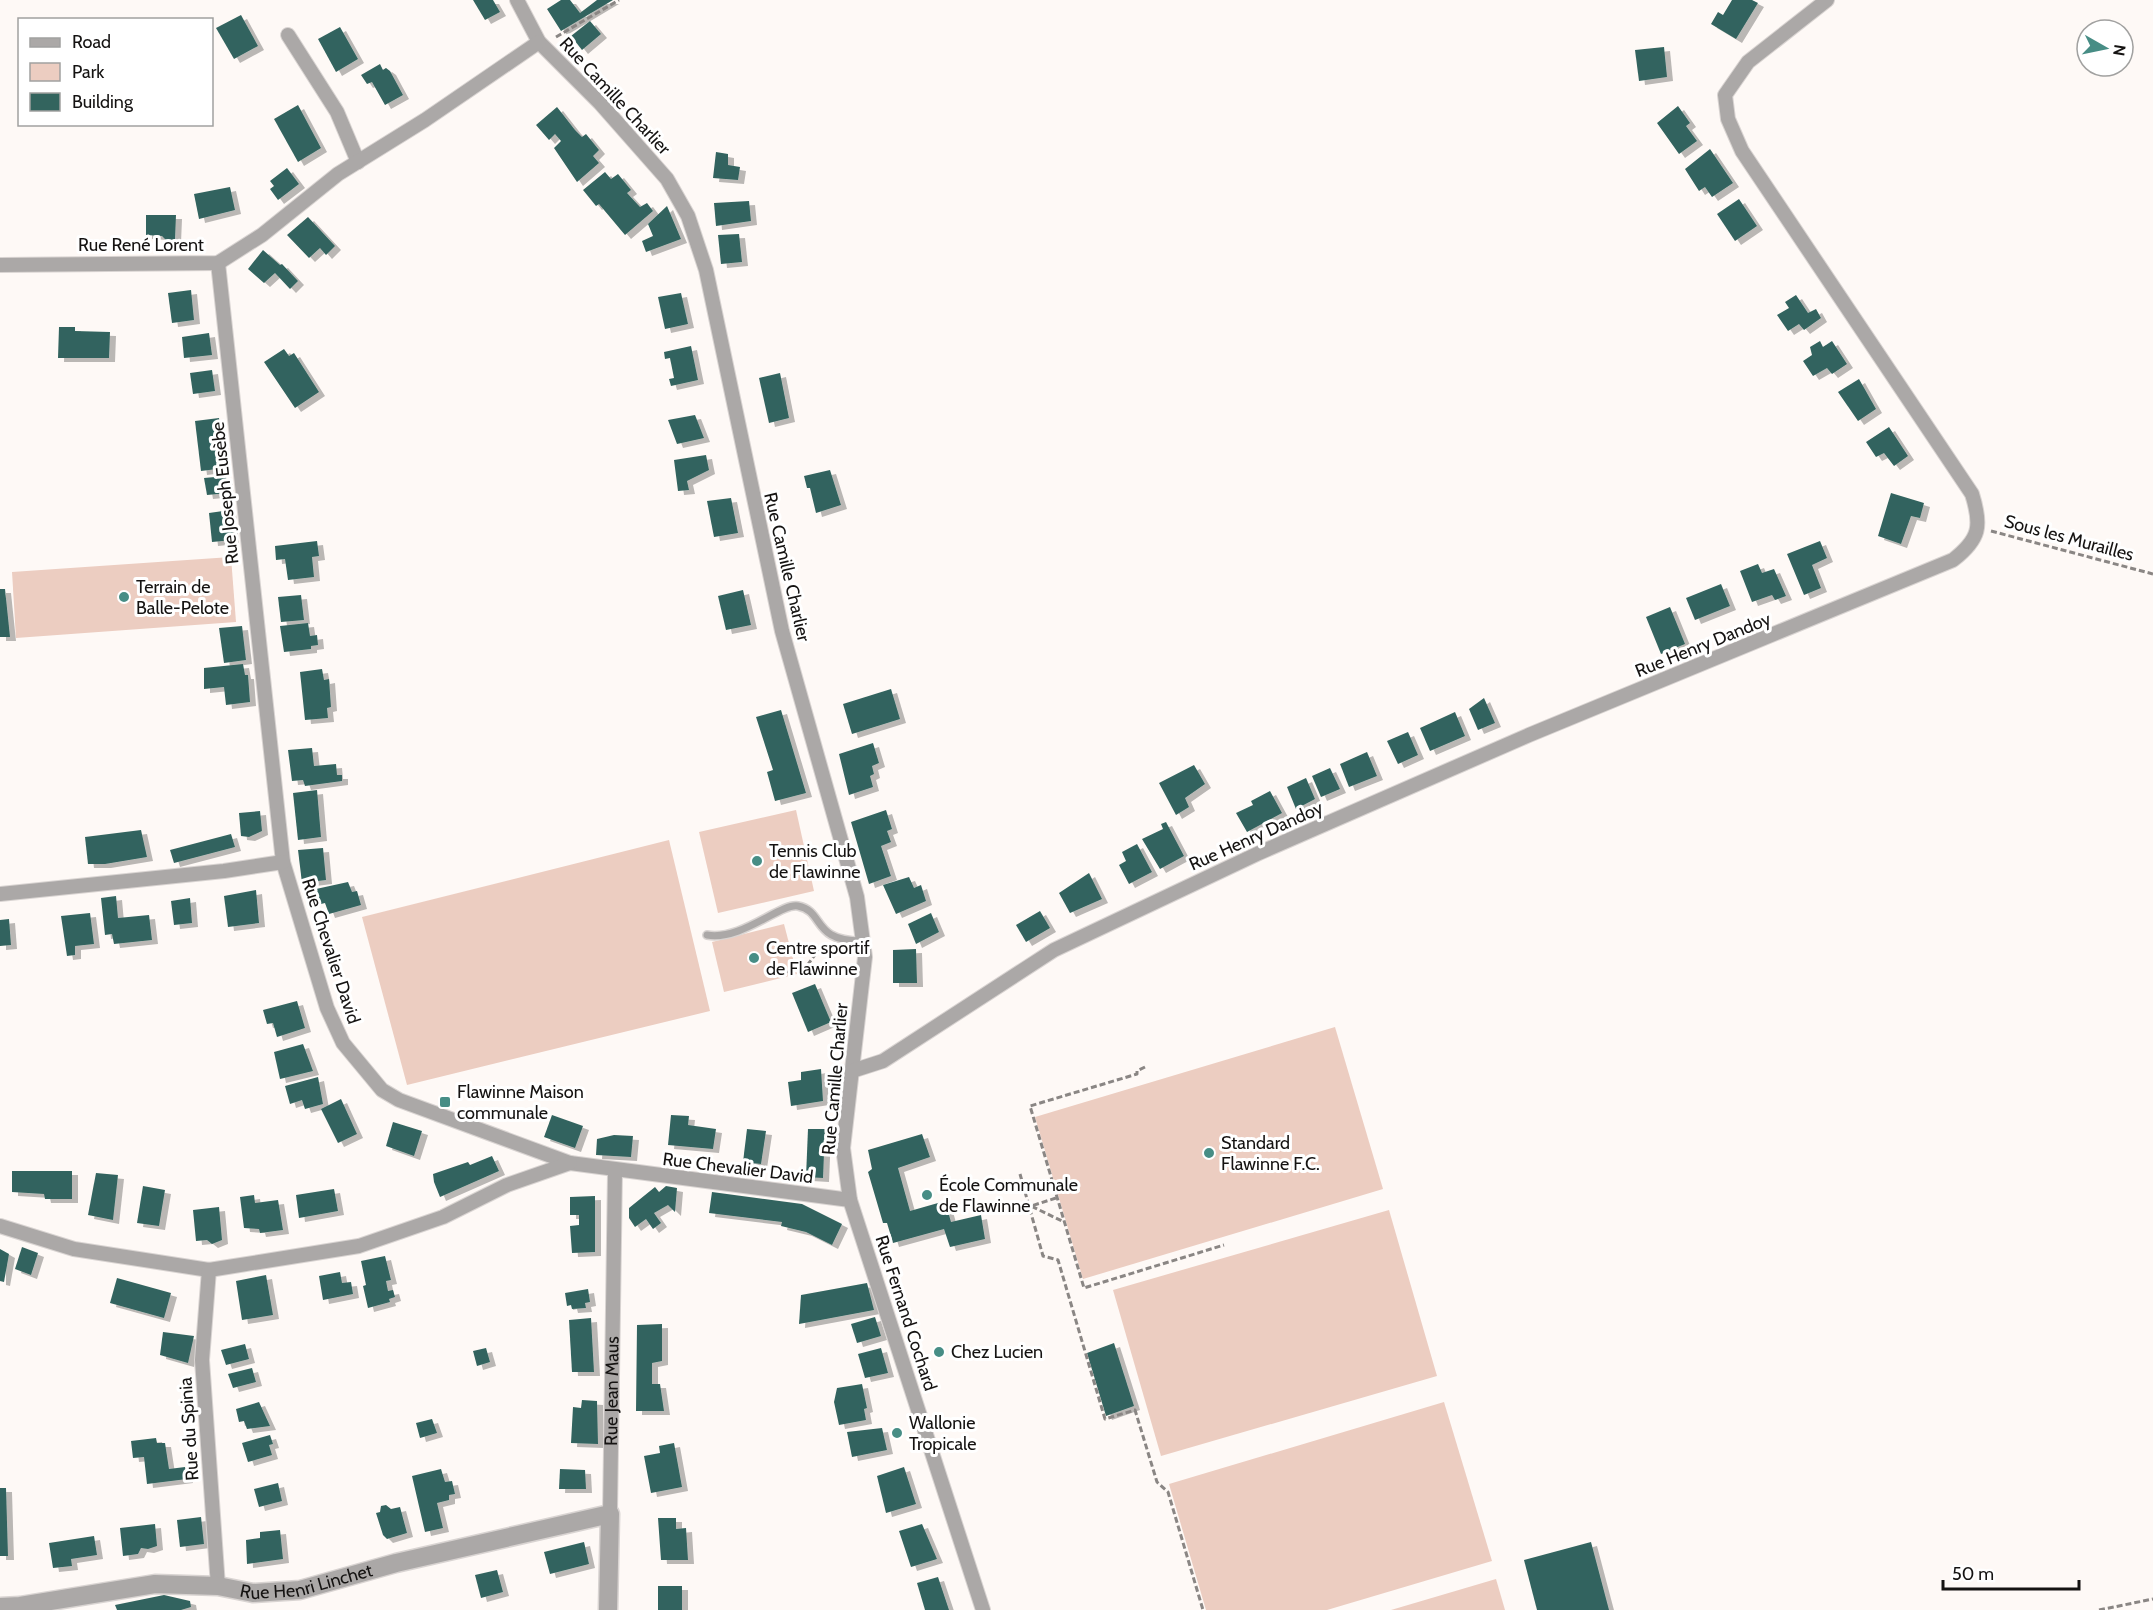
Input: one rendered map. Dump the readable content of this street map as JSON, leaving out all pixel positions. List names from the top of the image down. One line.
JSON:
{"streets":{"street":["Rue Camille Charlier","Rue René Lorent","Rue Joseph Eusèbe","Rue Henry Dandoy","Rue Chevalier David","Rue Fernand Cochard","Rue Jean Maus","Rue du Spinia","Rue Henri Linchet"],"path":["Sous les Murailles"]},"crossings":[["Rue Camille Charlier","Rue René Lorent"],["Rue Camille Charlier","Rue Henry Dandoy"],["Rue Camille Charlier","Rue Chevalier David"],["Rue Camille Charlier","Rue Fernand Cochard"],["Rue René Lorent","Rue Joseph Eusèbe"],["Rue Joseph Eusèbe","Rue Chevalier David"],["Sous les Murailles","Rue Henry Dandoy"],["Rue Chevalier David","Rue Fernand Cochard"],["Rue Chevalier David","Rue Jean Maus"],["Rue Jean Maus","Rue Henri Linchet"],["Rue du Spinia","Rue Henri Linchet"]],"places":{"other":["Terrain de Balle-Pelote","Tennis Club de Flawinne","Centre sportif de Flawinne","Standard Flawinne F.C.","École Communale de Flawinne","Chez Lucien","Wallonie Tropicale"],"transit":["Flawinne Maison communale"]},"legend":["Road","Park","Building"],"scale_bar":"50 m","north":"right"}
